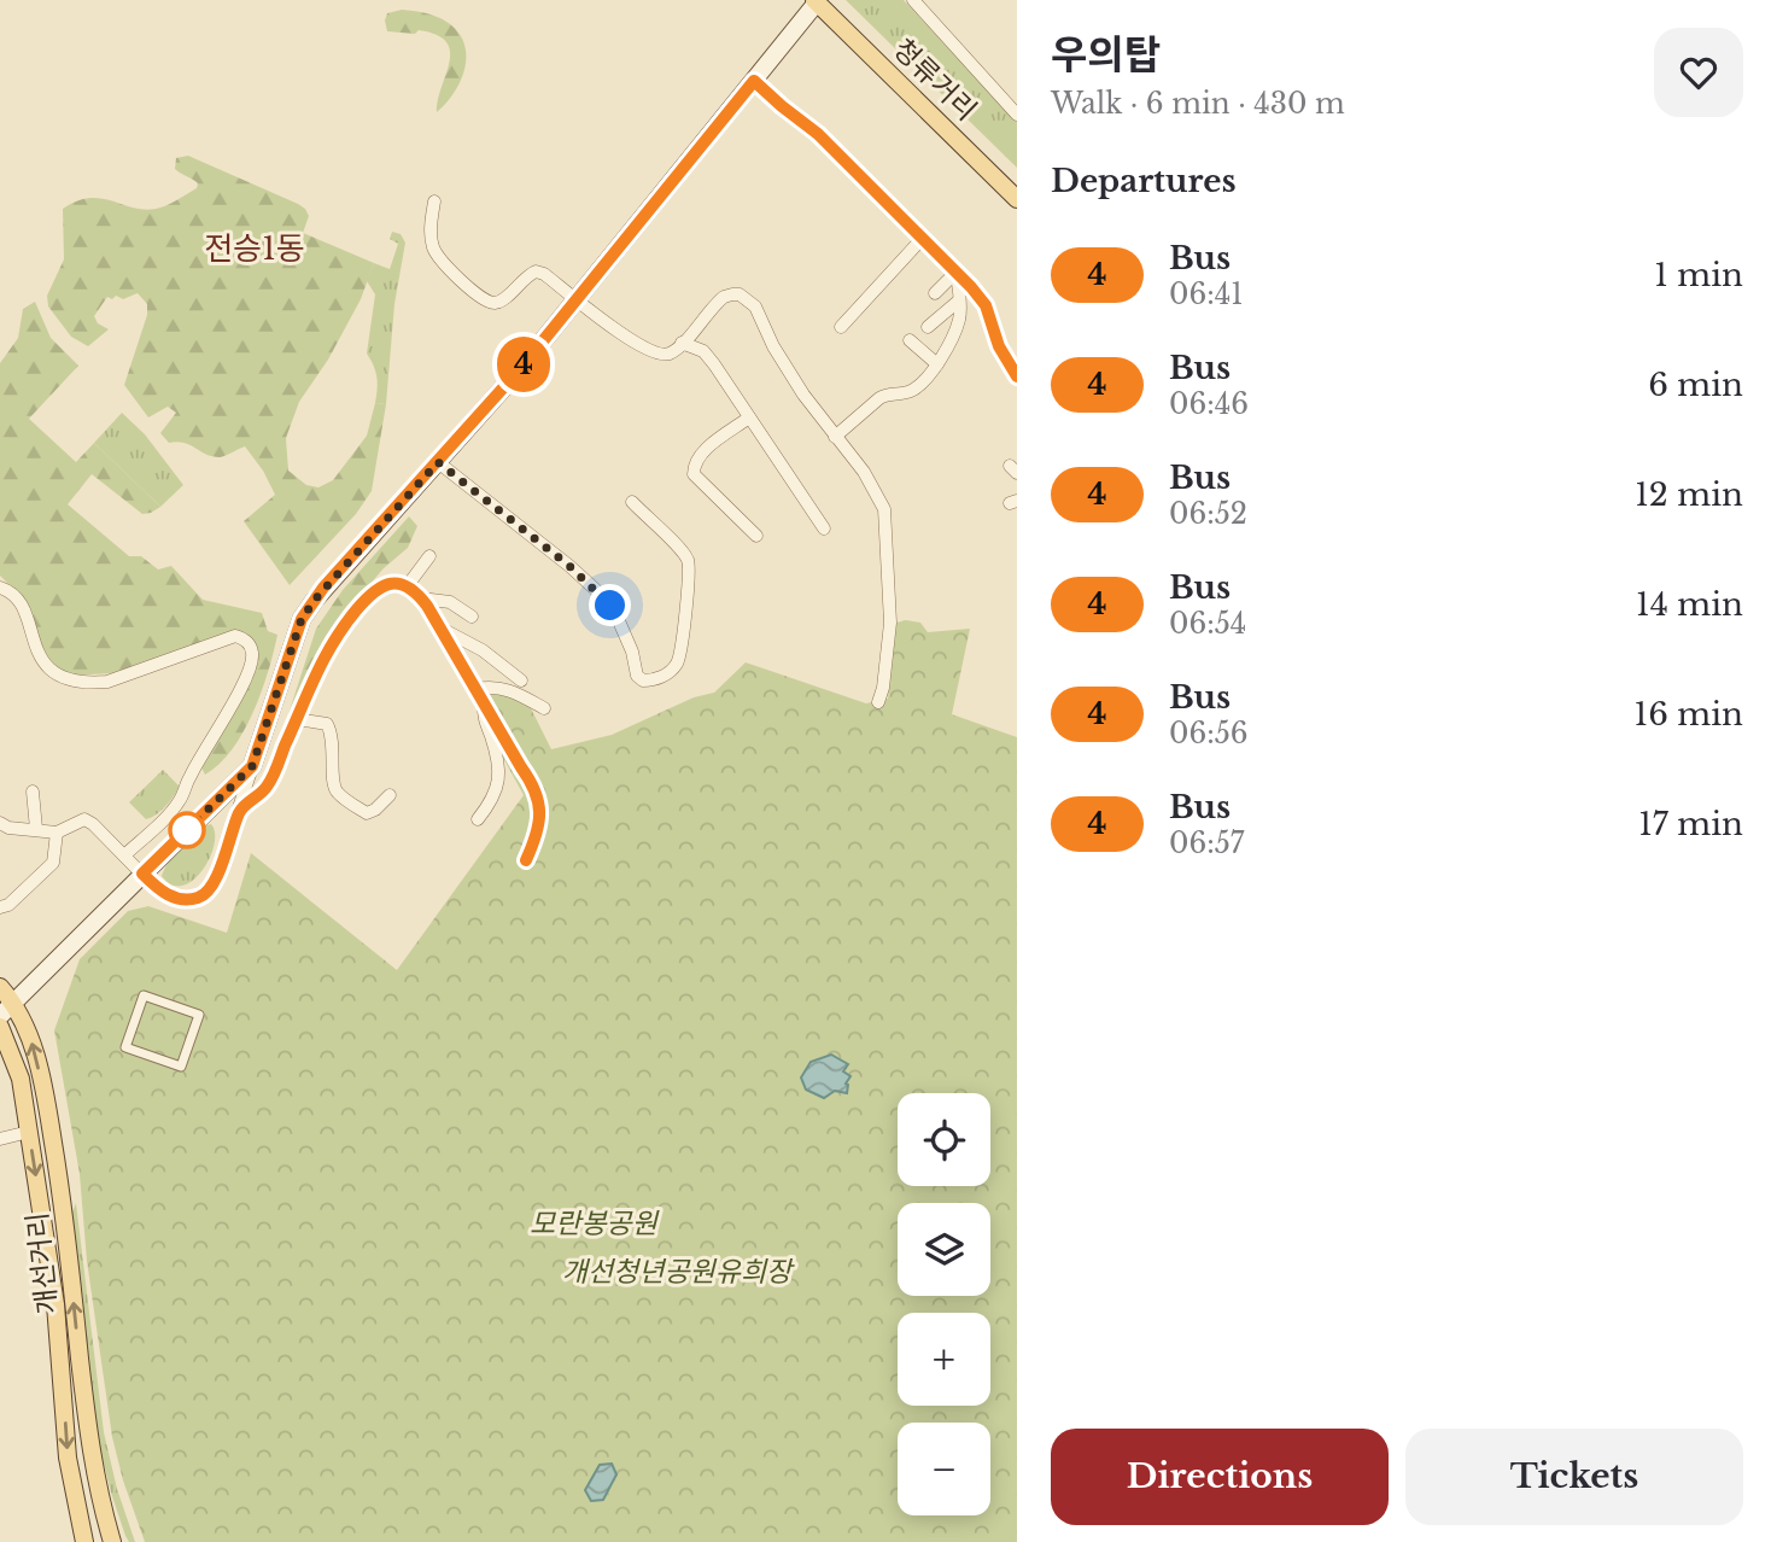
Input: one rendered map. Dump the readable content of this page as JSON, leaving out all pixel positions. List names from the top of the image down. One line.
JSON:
{"streets":{"main road":["청류거리","개선거리"]},"districts":["전승1동"],"parks":["모란봉공원","개선청년공원유희장"],"lines":["bus line 4"],"page":{"on_map":"4","heading":[["우의탑","Walk · 6 min · 430 m"],"Departures"],"list":[{"mark":"4","name":"Bus","note":"06:41","value":"1 min"},{"mark":"4","name":"Bus","note":"06:46","value":"6 min"},{"mark":"4","name":"Bus","note":"06:52","value":"12 min"},{"mark":"4","name":"Bus","note":"06:54","value":"14 min"},{"mark":"4","name":"Bus","note":"06:56","value":"16 min"},{"mark":"4","name":"Bus","note":"06:57","value":"17 min"}],"map_buttons":["+","−"],"buttons":["Directions","Tickets"]}}
